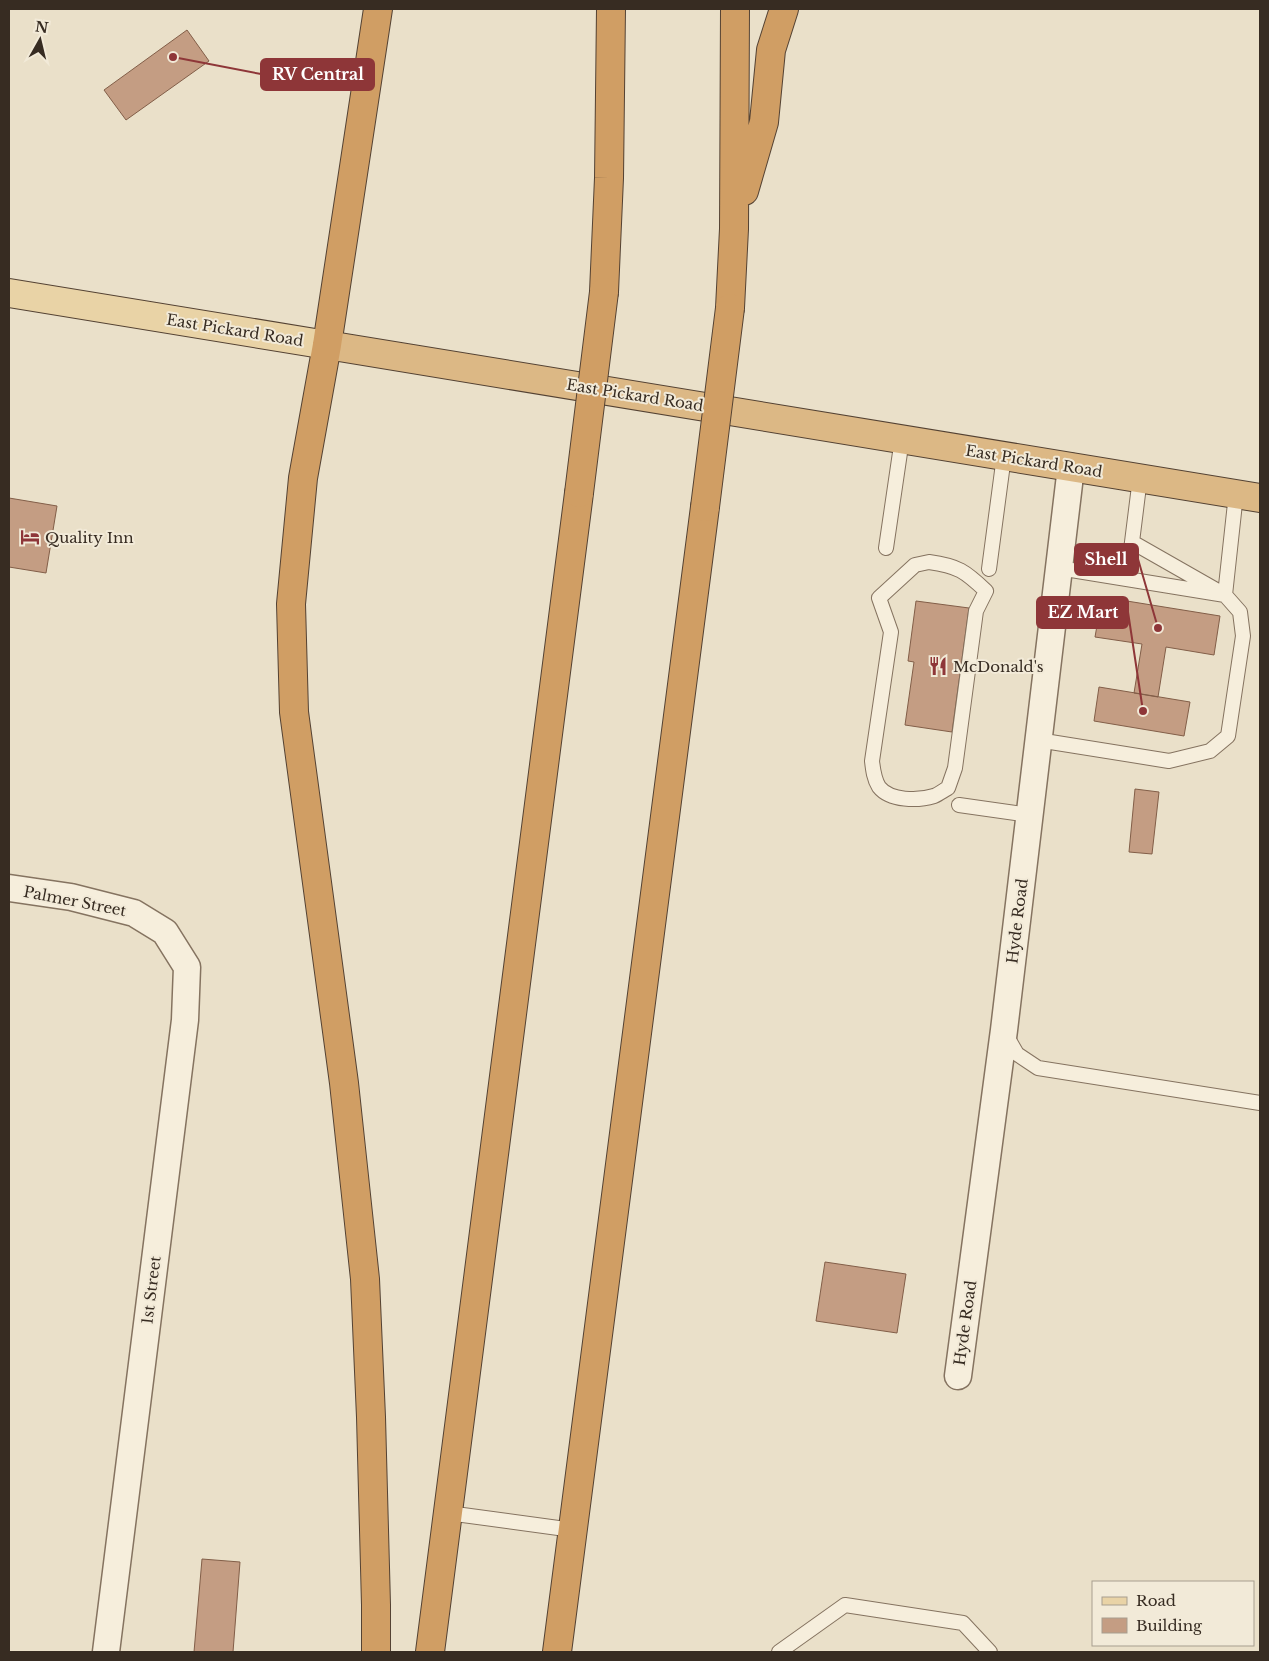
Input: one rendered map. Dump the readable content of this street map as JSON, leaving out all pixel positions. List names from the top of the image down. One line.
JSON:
{"streets":{"highway":["East Pickard Road"],"street":["Palmer Street","Hyde Road","1st Street"]},"crossings":[["East Pickard Road","Hyde Road"],["Palmer Street","1st Street"]],"places":{"other":["RV Central","Shell","EZ Mart"],"hotel":["Quality Inn"],"restaurant":["McDonald's"]},"legend":["Road","Building"],"north":"top"}
